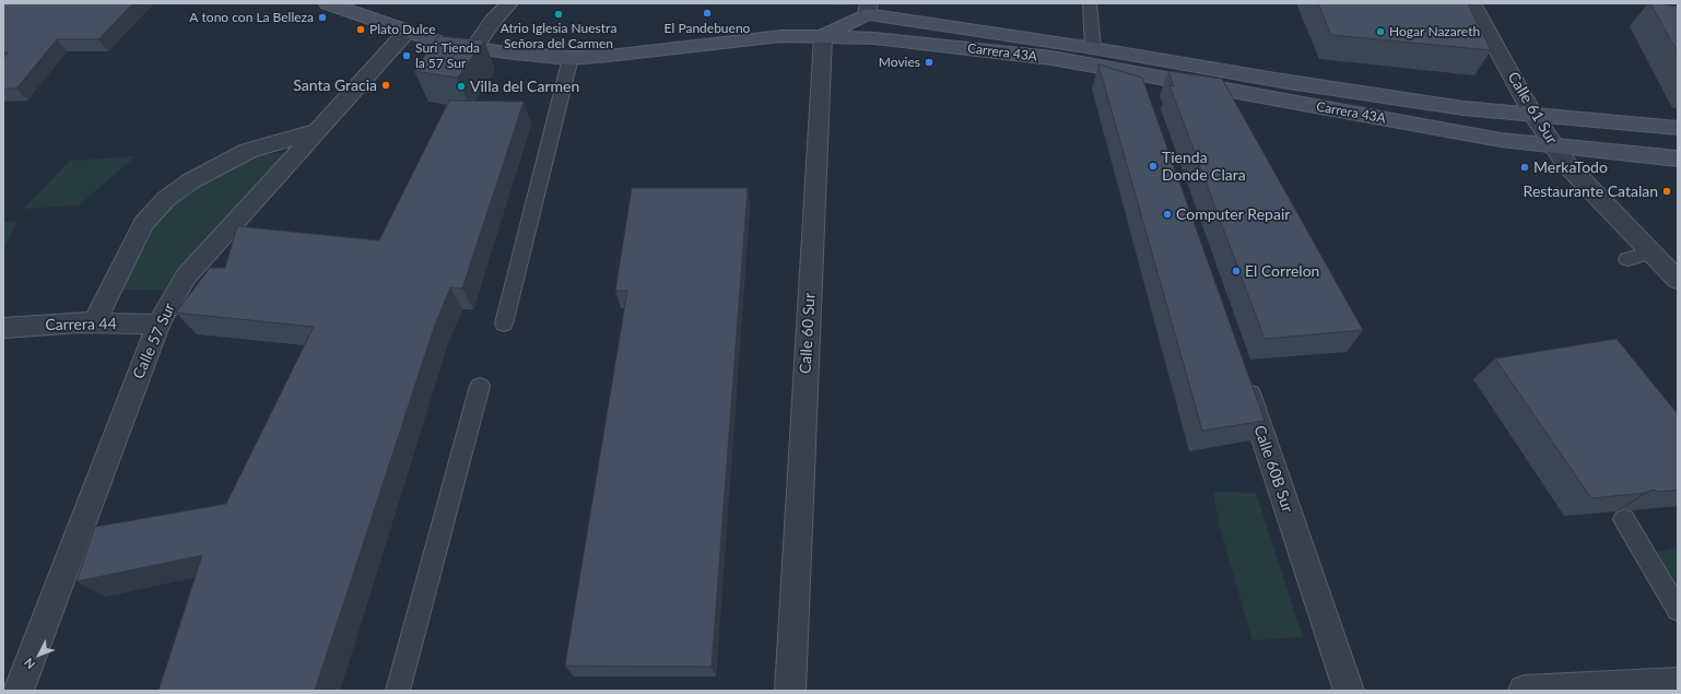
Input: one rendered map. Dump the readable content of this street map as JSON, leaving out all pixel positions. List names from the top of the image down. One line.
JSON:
{"streets":{"main road":["Carrera 43A"],"street":["Calle 61 Sur","Carrera 44","Calle 60 Sur","Calle 57 Sur","Calle 60B Sur"]},"crossings":[["Carrera 43A","Calle 61 Sur"],["Carrera 43A","Calle 60 Sur"],["Carrera 43A","Calle 57 Sur"],["Carrera 44","Calle 57 Sur"]],"places":["El Pandebueno","Atrio Iglesia Nuestra Señora del Carmen","A tono con La Belleza","Plato Dulce","Hogar Nazareth","Suri Tienda la 57 Sur","Movies","Santa Gracia","Villa del Carmen","Tienda Donde Clara","MerkaTodo","Restaurante Catalan","Computer Repair","El Correlon"],"north":"bottom left"}
